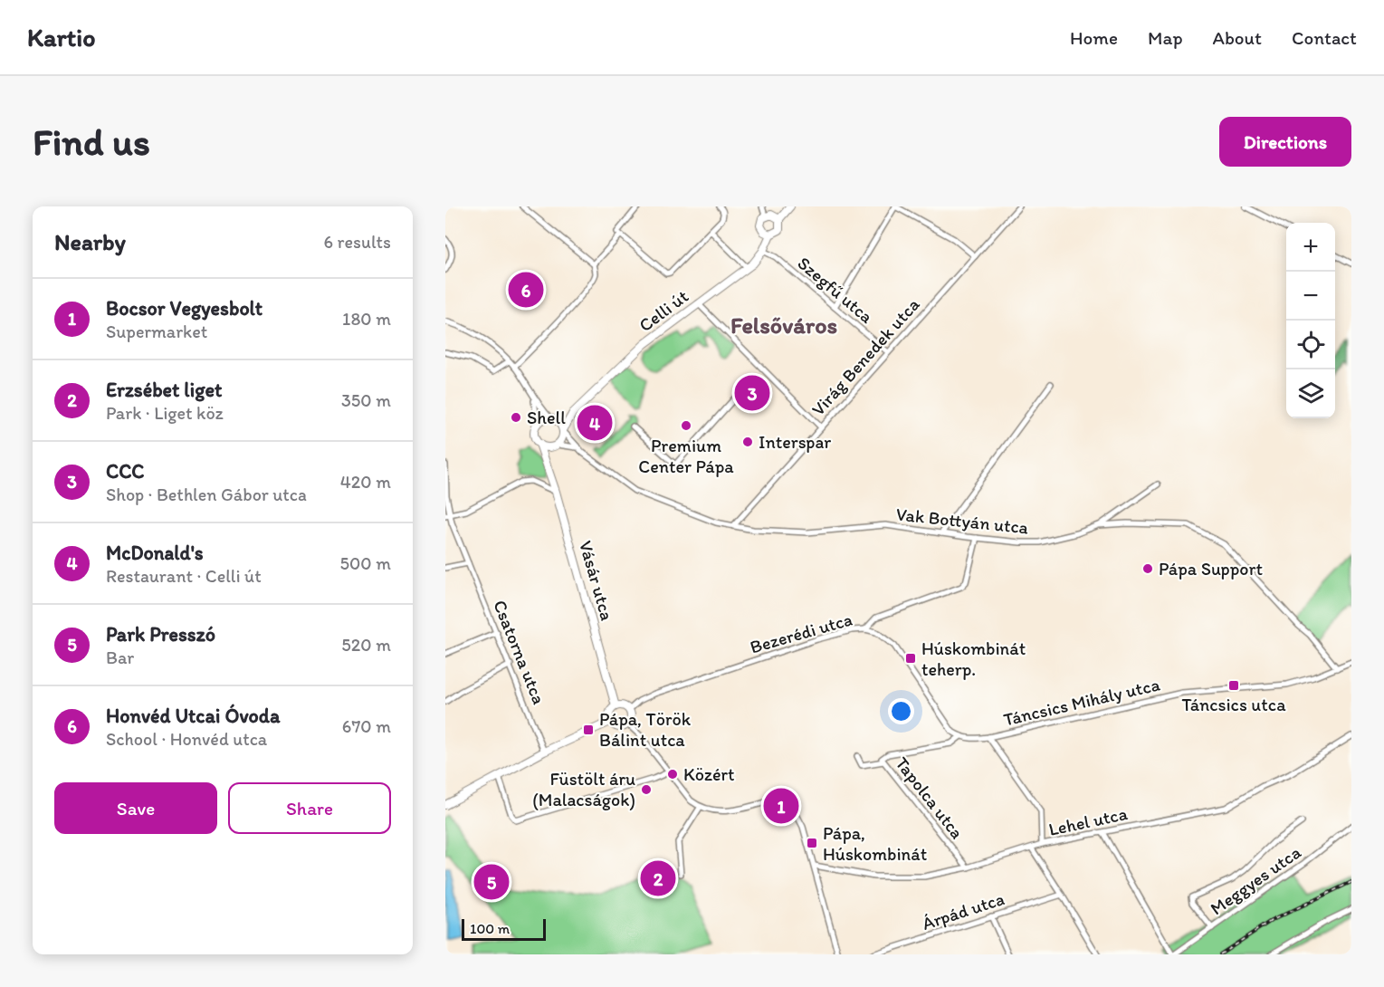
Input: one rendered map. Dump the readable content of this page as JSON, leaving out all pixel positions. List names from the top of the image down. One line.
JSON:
{"streets":{"street":["Szegfű utca","Celli út","Virág Benedek utca","Vak Bottyán utca","Vásár utca","Bezerédi utca","Csatorna utca","Táncsics Mihály utca","Tapolca utca","Lehel utca","Meggyes utca","Árpád utca"]},"crossings":[["Szegfű utca","Celli út"],["Szegfű utca","Virág Benedek utca"],["Celli út","Vak Bottyán utca"],["Celli út","Vásár utca"],["Virág Benedek utca","Vak Bottyán utca"],["Vak Bottyán utca","Vásár utca"],["Vak Bottyán utca","Bezerédi utca"],["Vak Bottyán utca","Táncsics Mihály utca"],["Vásár utca","Bezerédi utca"],["Táncsics Mihály utca","Tapolca utca"],["Tapolca utca","Lehel utca"]],"districts":["Felsőváros"],"places":{"other":["Shell","Premium Center Pápa","Interspar","Pápa Support","Közért","Füstölt áru (Malacságok)"],"transit":["Húskombinát teherp.","Táncsics utca","Pápa, Török Bálint utca","Pápa, Húskombinát"]},"scale_bar":"100 m","page":{"header":"Kartio","nav":["Home","Map","About","Contact"],"buttons":["Directions",["Save","Share"]],"title":"Find us","heading":["Nearby","6 results"],"map_buttons":["+","−"],"pins":["6","3","4","1","2","5"],"list":[{"mark":"1","name":"Bocsor Vegyesbolt","note":"Supermarket","value":"180 m"},{"mark":"2","name":"Erzsébet liget","note":"Park · Liget köz","value":"350 m"},{"mark":"3","name":"CCC","note":"Shop · Bethlen Gábor utca","value":"420 m"},{"mark":"4","name":"McDonald's","note":"Restaurant · Celli út","value":"500 m"},{"mark":"5","name":"Park Presszó","note":"Bar","value":"520 m"},{"mark":"6","name":"Honvéd Utcai Óvoda","note":"School · Honvéd utca","value":"670 m"}],"scale":"100 m"}}
